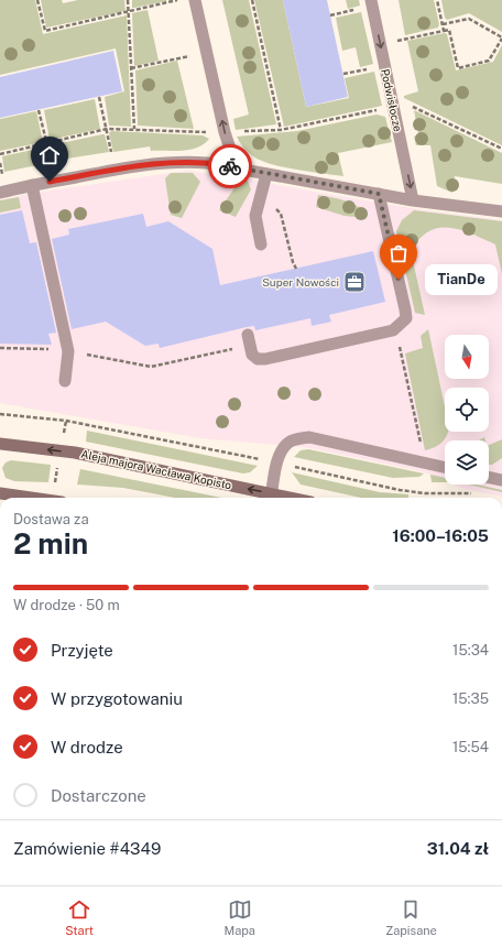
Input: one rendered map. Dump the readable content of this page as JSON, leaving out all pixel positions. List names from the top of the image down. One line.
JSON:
{"streets":{"main road":["Aleja majora Wacława Kopisto"],"street":["Podwisłocze"]},"one_way":["Podwisłocze","Aleja majora Wacława Kopisto"],"places":{"other":["TianDe"],"office":["Super Nowości"]},"north":"bottom","page":{"bubble":"TianDe","heading":["2 min","Dostawa za","16:00–16:05"],"panel":["Zamówienie #4349","31.04 zł"],"bar":"W drodze · 50 m","list":[["Przyjęte","15:34"],["W przygotowaniu","15:35"],["W drodze","15:54"],"Dostarczone"],"tabs":["Start","Mapa","Zapisane"]}}
